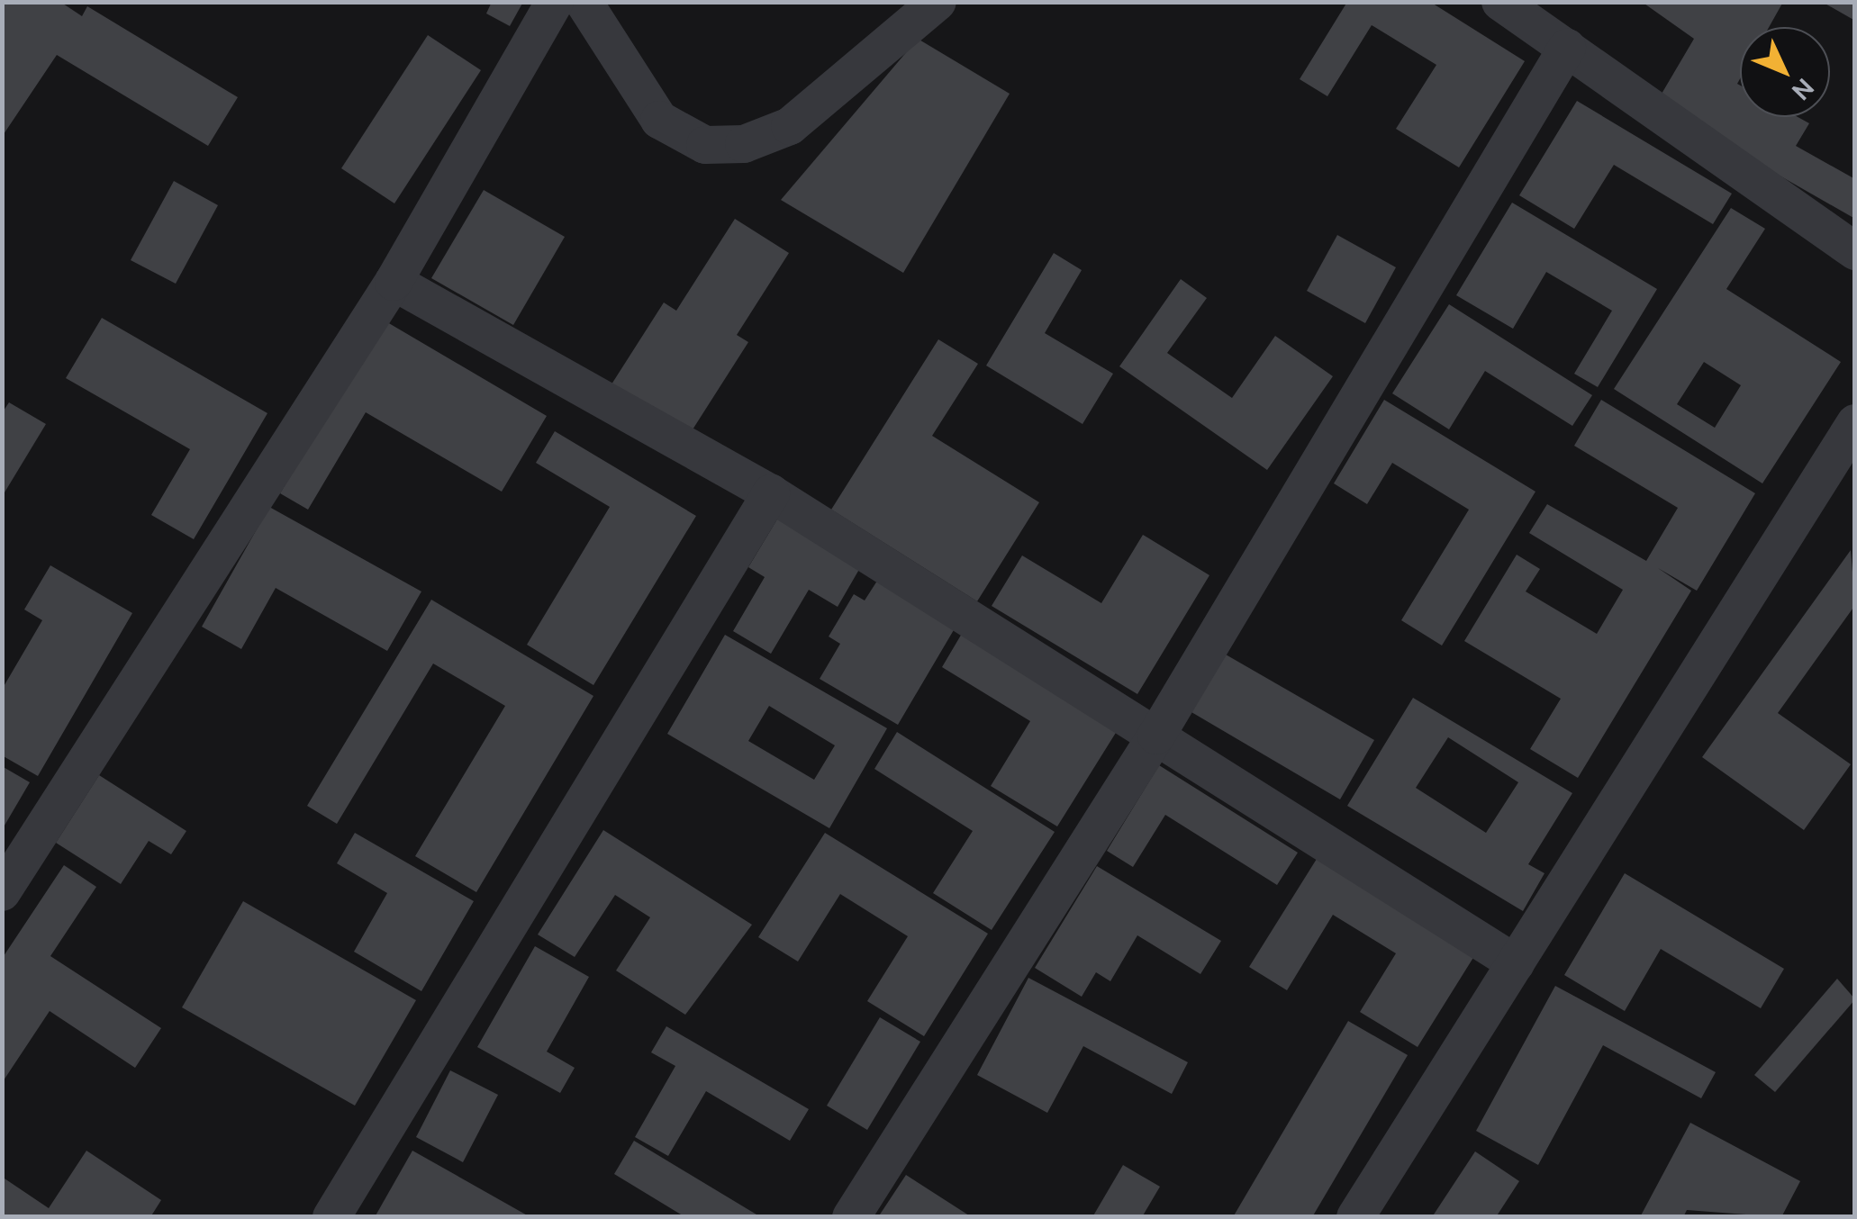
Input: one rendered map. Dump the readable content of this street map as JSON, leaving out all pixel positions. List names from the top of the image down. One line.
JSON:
{"north":"bottom right"}
